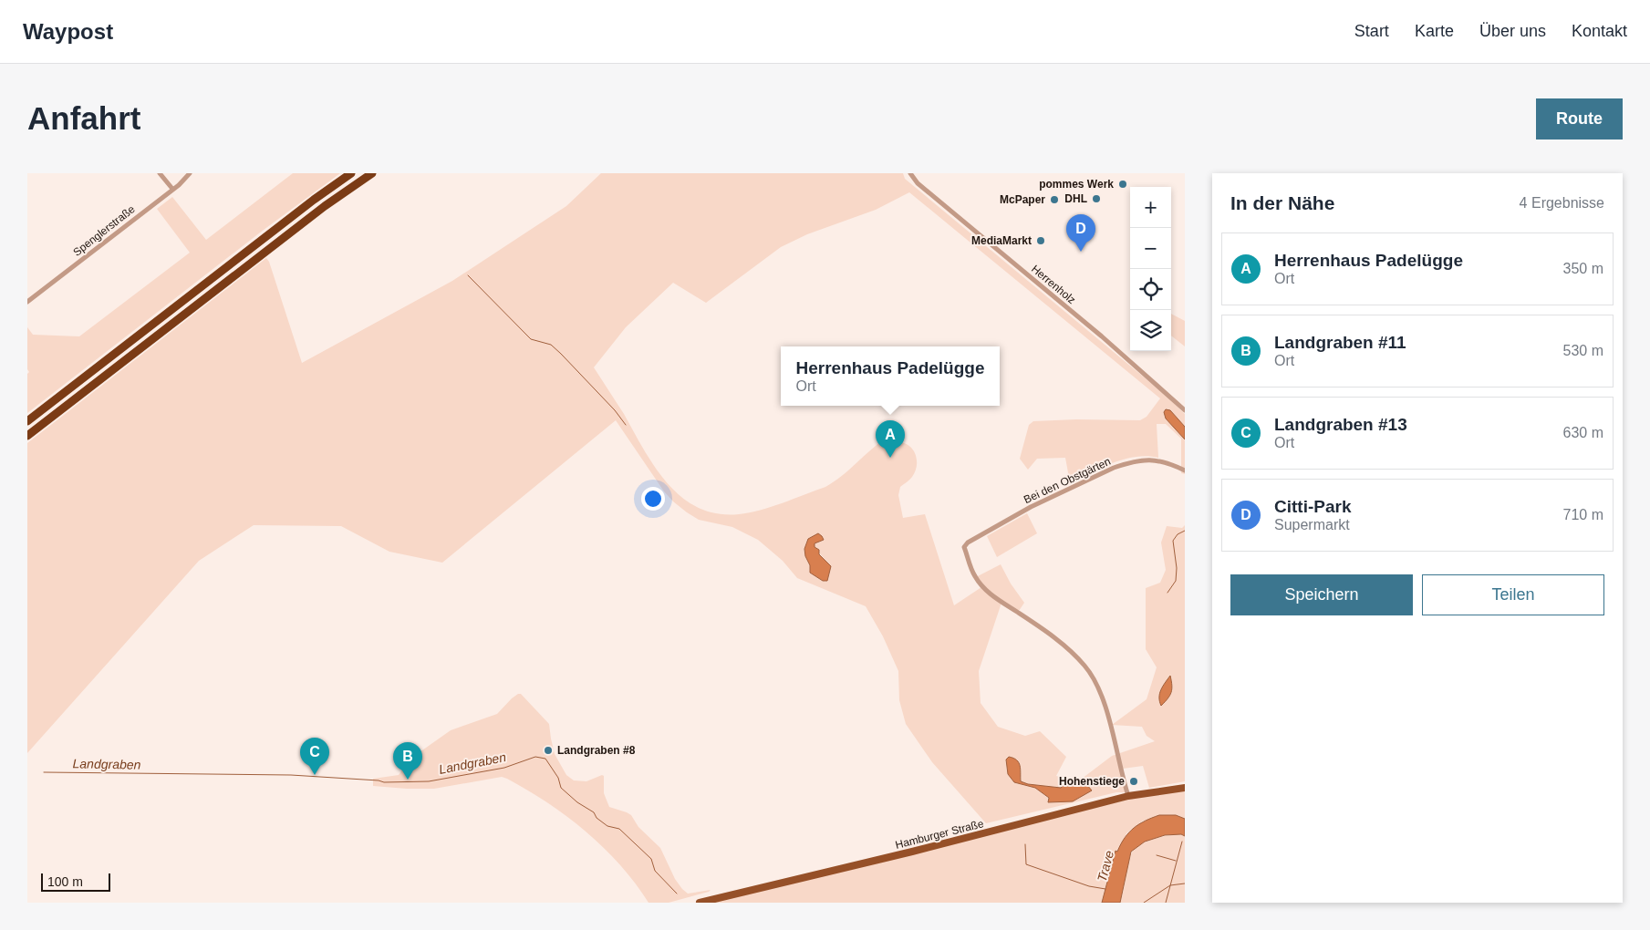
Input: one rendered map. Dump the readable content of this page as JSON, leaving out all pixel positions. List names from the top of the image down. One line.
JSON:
{"streets":{"main road":["Hamburger Straße"],"street":["Spenglerstraße","Herrenholz","Bei den Obstgärten"]},"crossings":[["Bei den Obstgärten","Hamburger Straße"]],"water":["Landgraben","Trave"],"places":["pommes Werk","DHL","McPaper","MediaMarkt","Landgraben #8","Hohenstiege"],"scale_bar":"100 m","page":{"header":"Waypost","nav":["Start","Karte","Über uns","Kontakt"],"buttons":["Route",["Speichern","Teilen"]],"title":"Anfahrt","heading":["In der Nähe","4 Ergebnisse"],"map_buttons":["+","−"],"pins":["D","A","C","B"],"list":[{"mark":"A","name":"Herrenhaus Padelügge","note":"Ort","value":"350 m"},{"mark":"B","name":"Landgraben #11","note":"Ort","value":"530 m"},{"mark":"C","name":"Landgraben #13","note":"Ort","value":"630 m"},{"mark":"D","name":"Citti-Park","note":"Supermarkt","value":"710 m"}],"popup":["Herrenhaus Padelügge","Ort"],"scale":"100 m"}}
